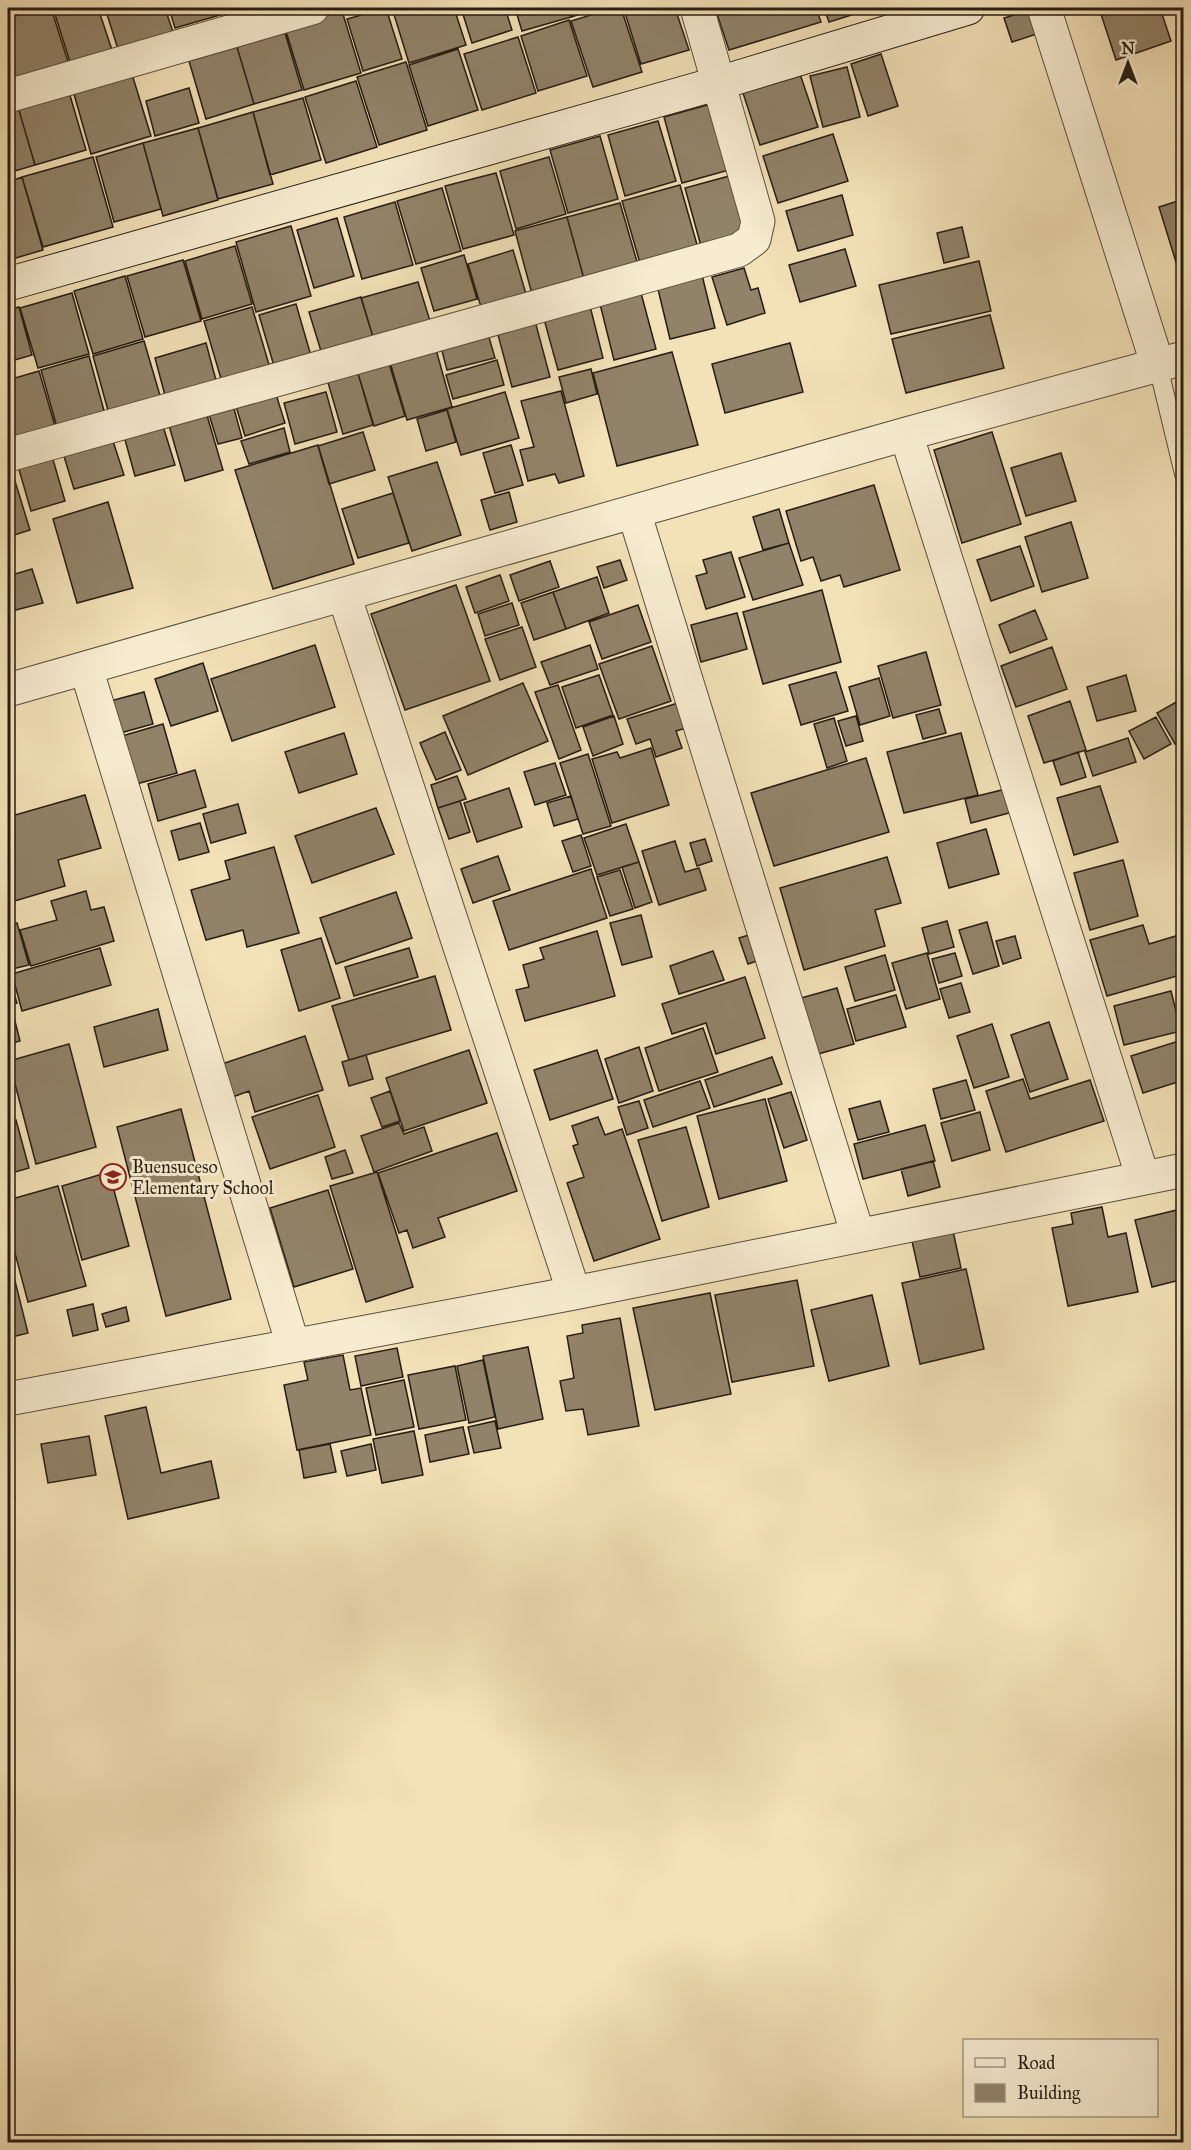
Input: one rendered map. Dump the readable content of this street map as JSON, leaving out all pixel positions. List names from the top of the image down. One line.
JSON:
{"places":{"school or university":["Buensuceso Elementary School"]},"legend":["Road","Building"],"north":"top"}
